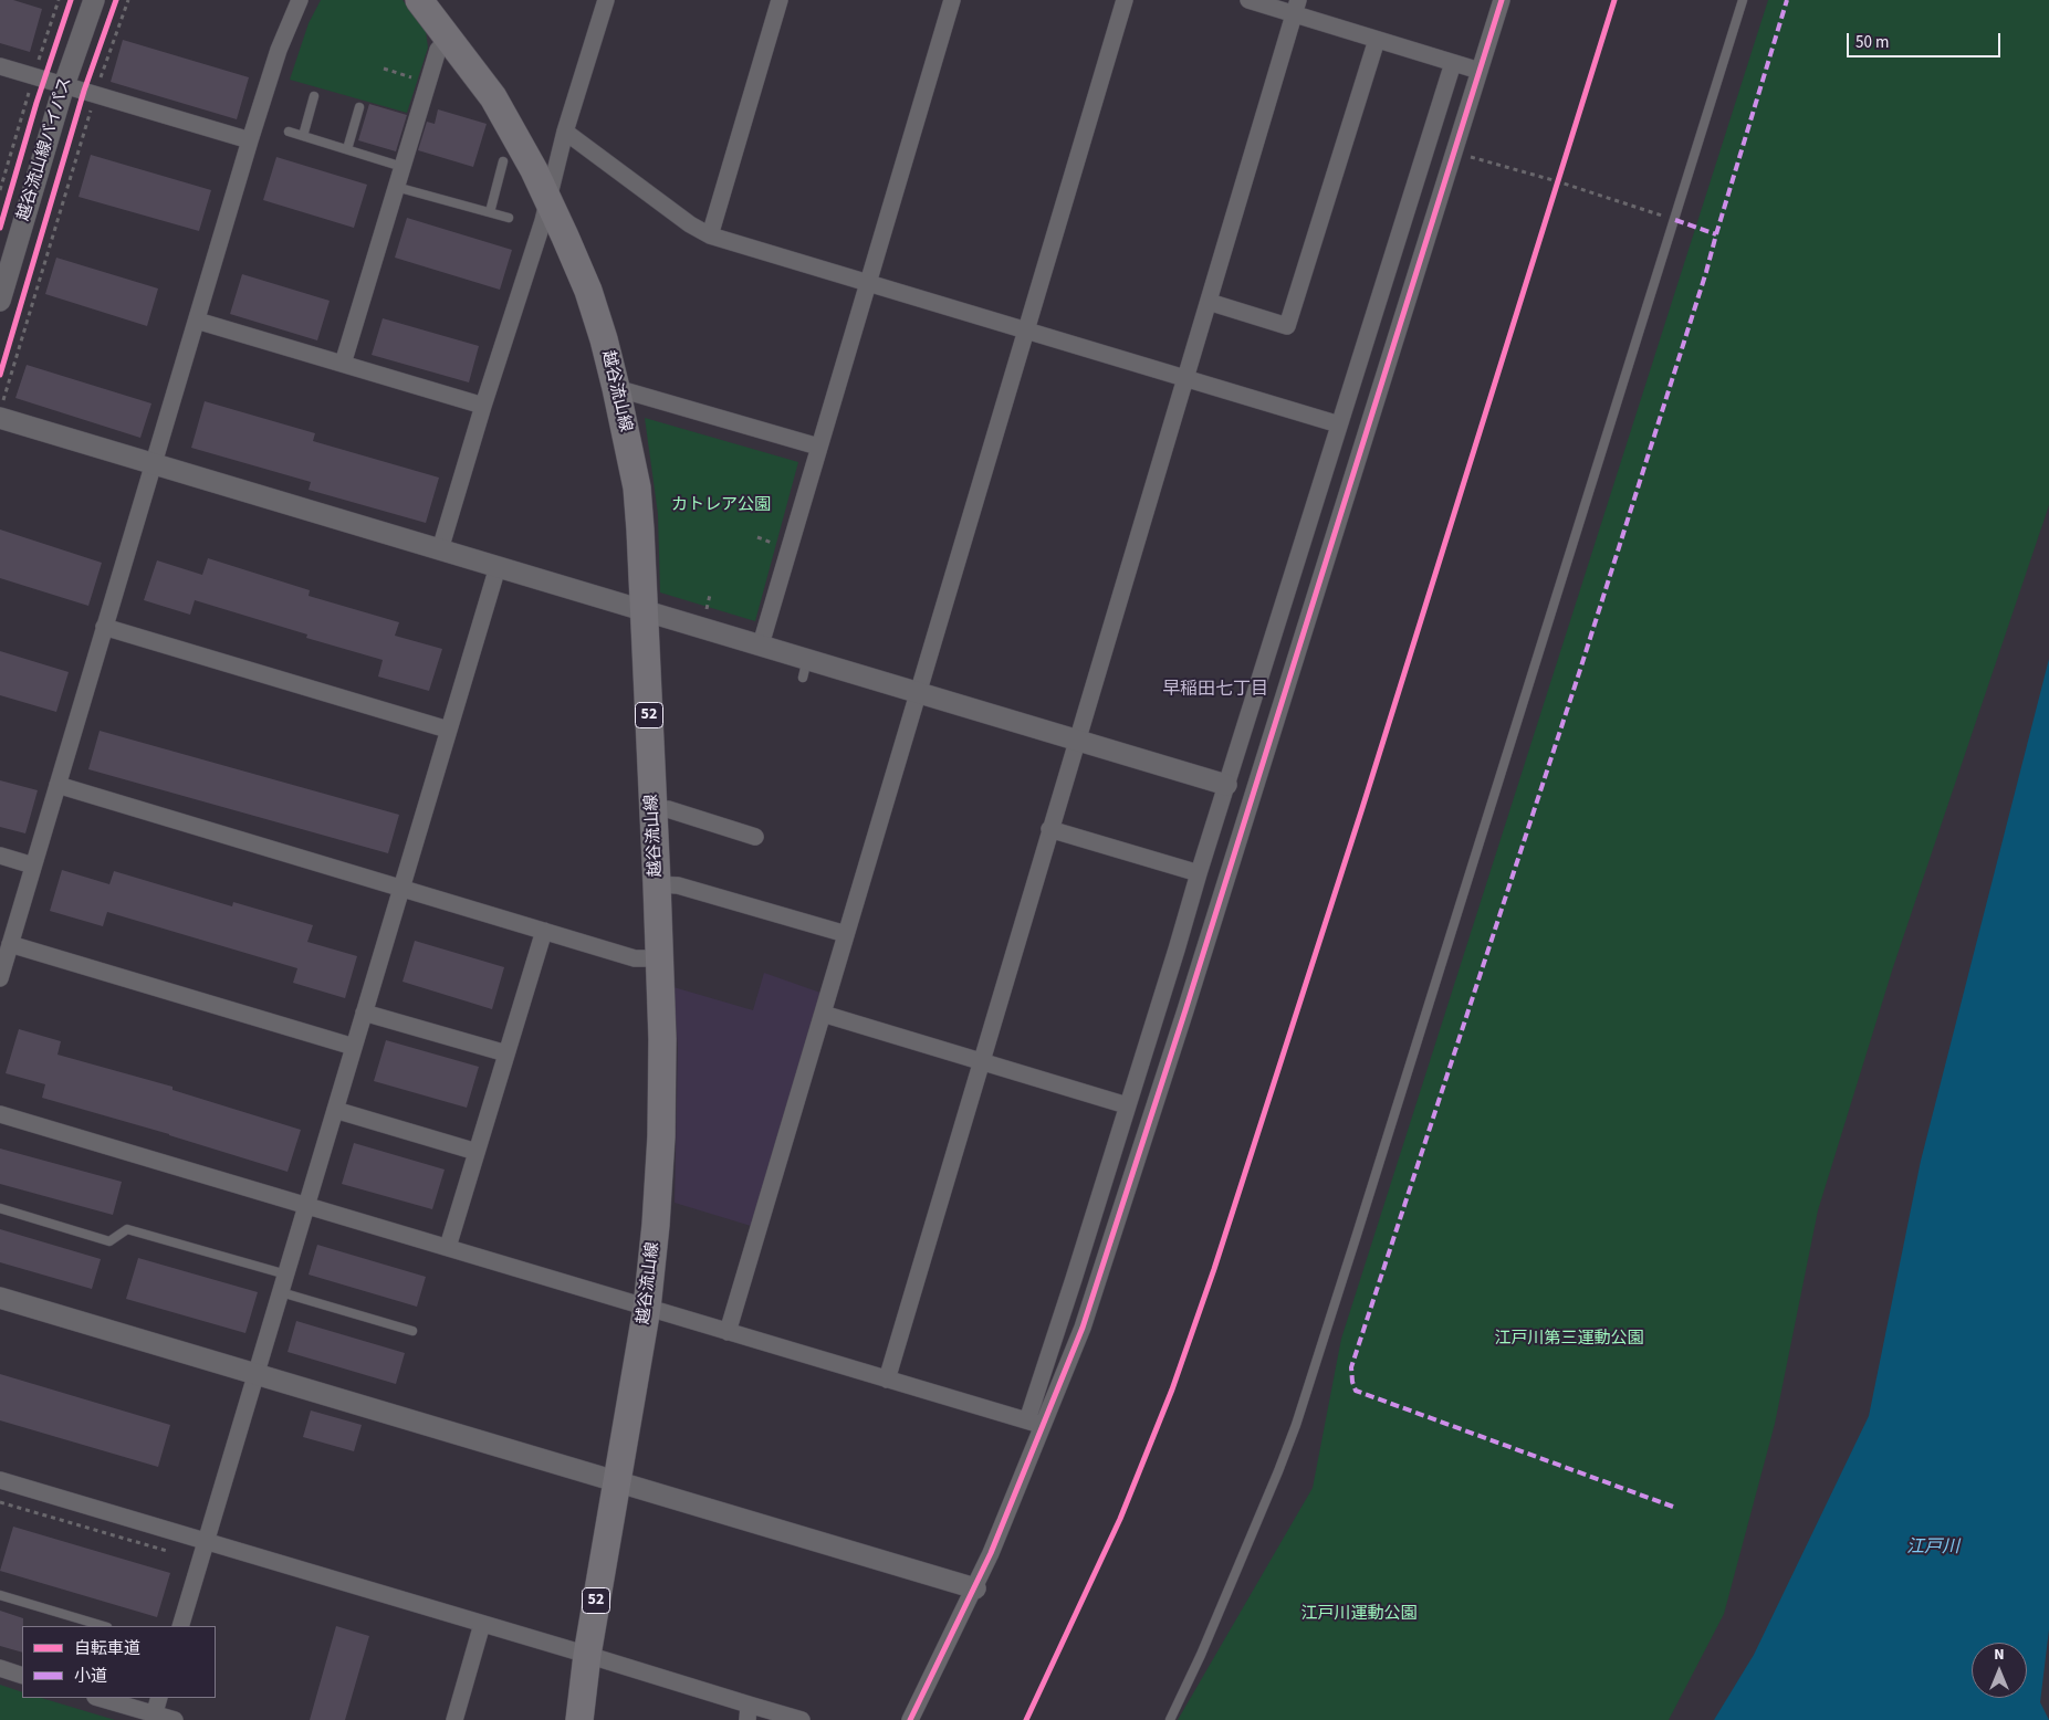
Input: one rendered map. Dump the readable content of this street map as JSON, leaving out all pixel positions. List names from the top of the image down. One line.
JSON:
{"streets":{"main road":["越谷流山線","52"],"street":["越谷流山線バイパス"]},"districts":["早稲田七丁目"],"water":["江戸川"],"parks":["カトレア公園","江戸川第三運動公園","江戸川運動公園"],"legend":["自転車道","小道"],"scale_bar":"50 m","north":"top"}
